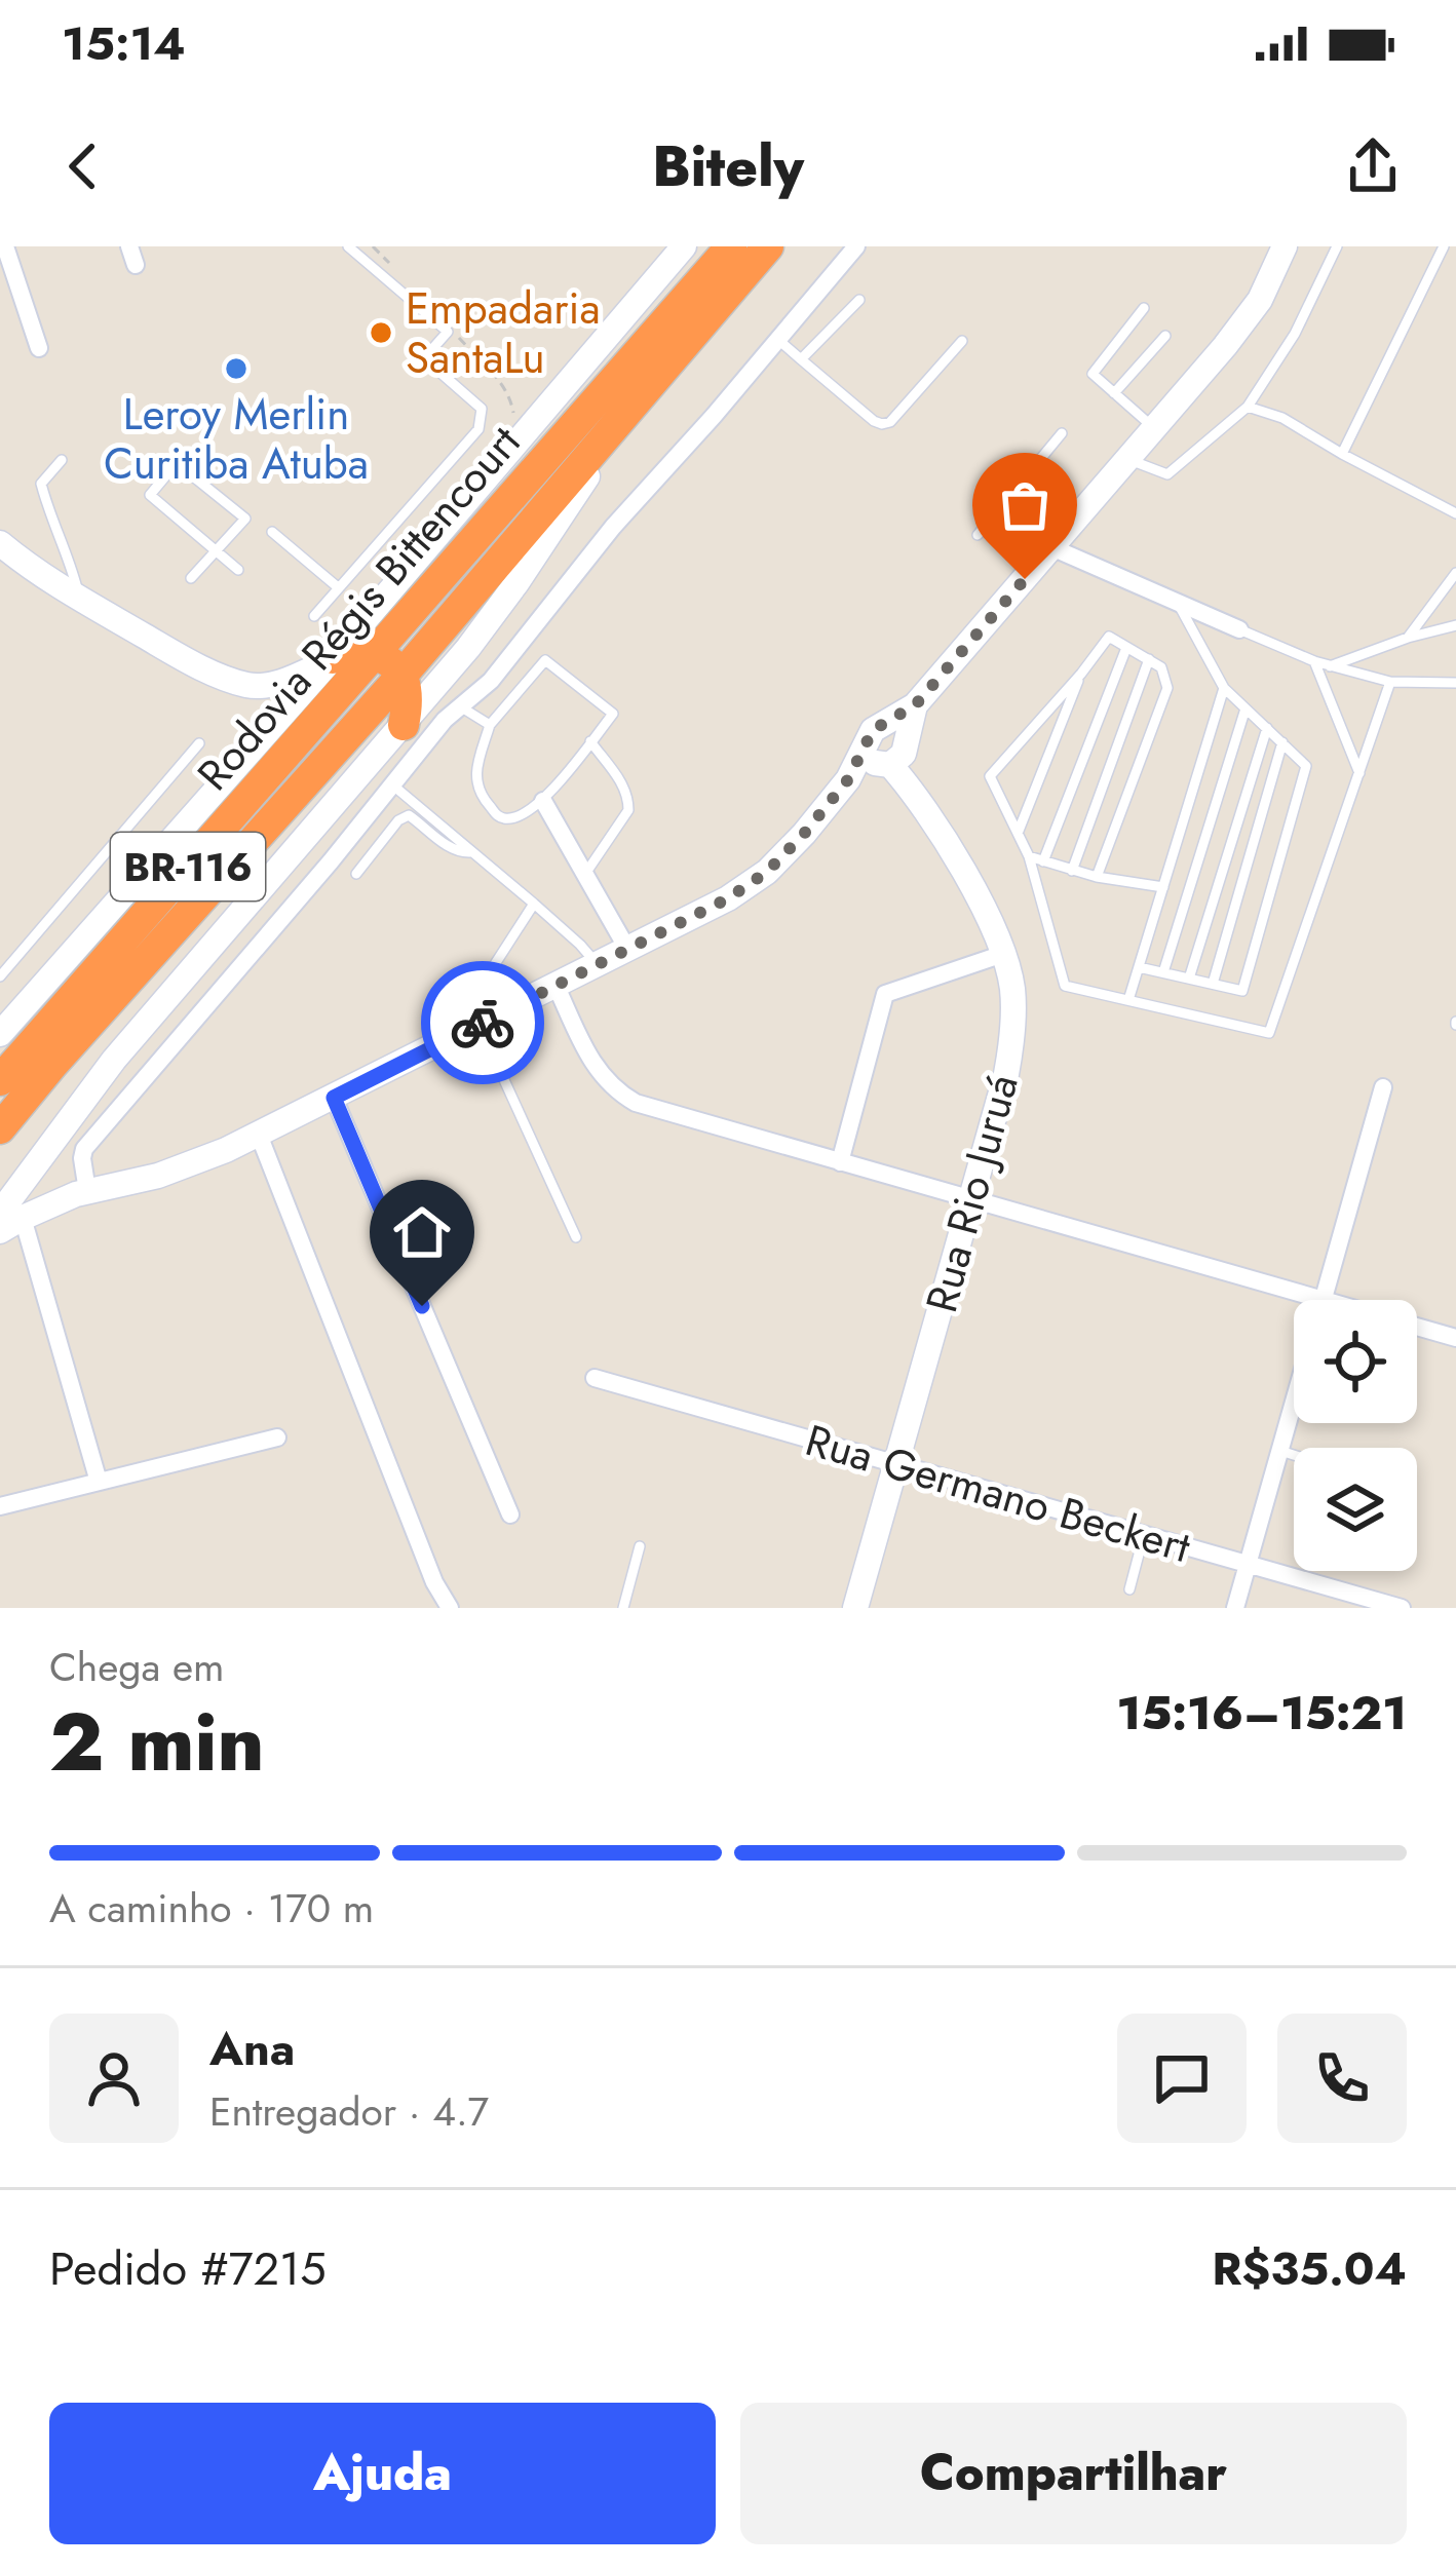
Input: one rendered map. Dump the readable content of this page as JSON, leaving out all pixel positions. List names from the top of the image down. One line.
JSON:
{"streets":{"highway":["Rodovia Régis Bittencourt","BR-116"],"main road":["Rua Rio Juruá"],"street":["Rua Germano Beckert"]},"crossings":[["Rua Rio Juruá","Rua Germano Beckert"]],"places":["Empadaria SantaLu","Leroy Merlin Curitiba Atuba"],"page":{"status":"15:14","header":"Bitely","heading":["2 min","Chega em","15:16–15:21"],"panel":["Ana","Entregador · 4.7","Pedido #7215","R$35.04"],"bar":"A caminho · 170 m","buttons":["Ajuda","Compartilhar"]}}
